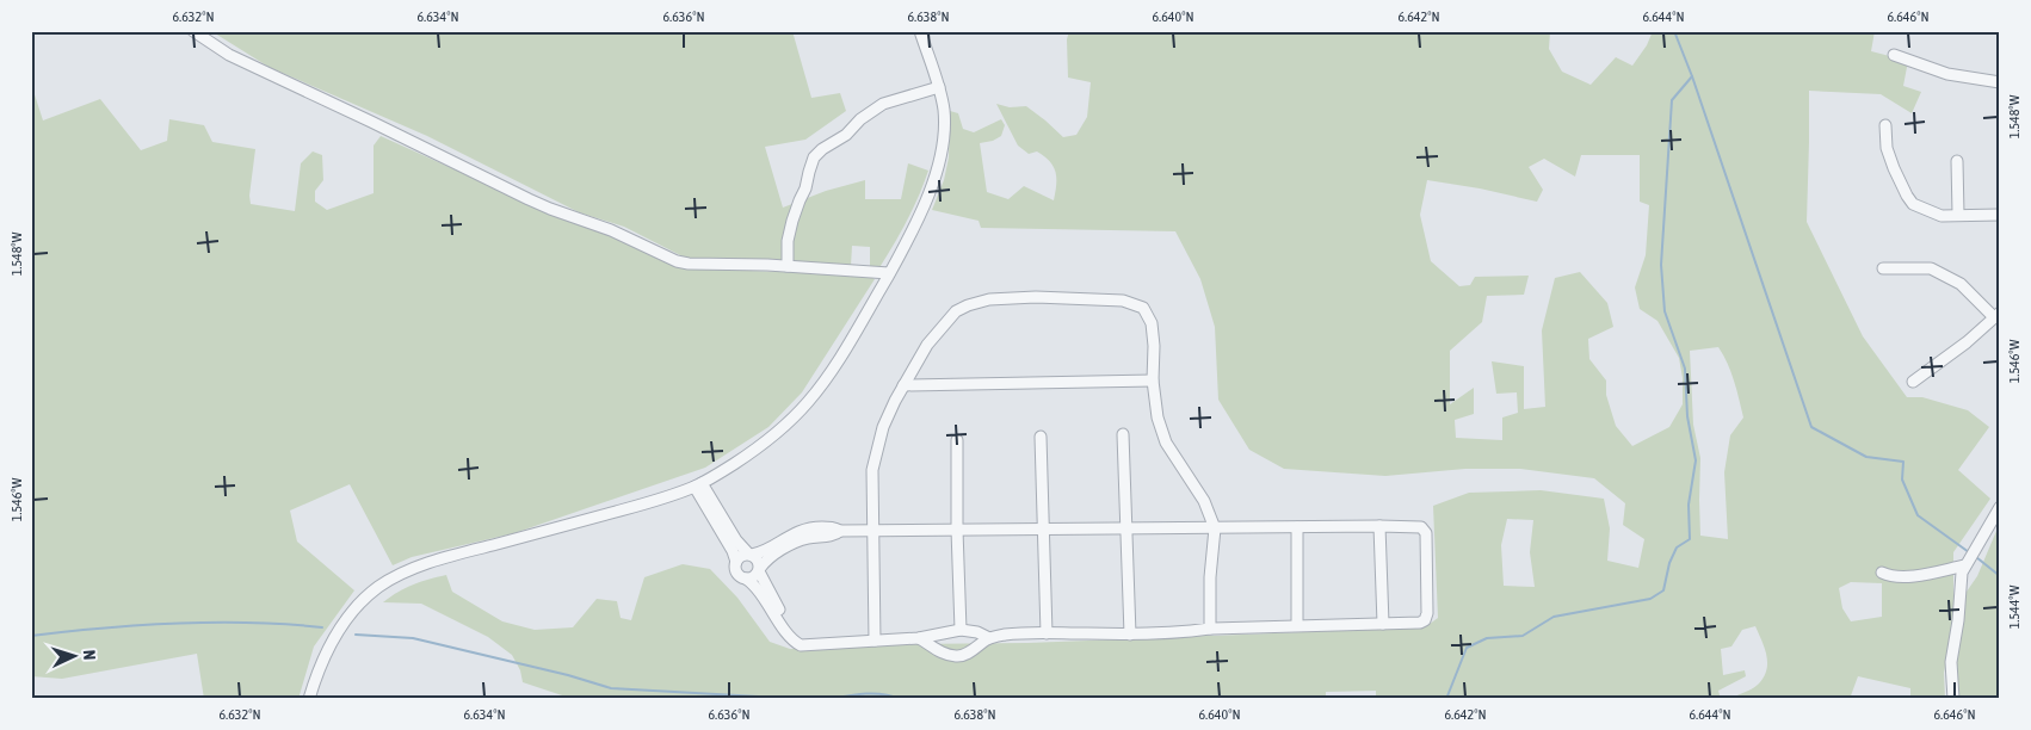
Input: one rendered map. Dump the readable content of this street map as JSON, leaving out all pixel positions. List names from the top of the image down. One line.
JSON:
{"north":"right","coordinates":["6.632°N","6.634°N","6.636°N","6.638°N","6.640°N","6.642°N","6.644°N","6.646°N","1.548°W","1.546°W","1.544°W"]}
